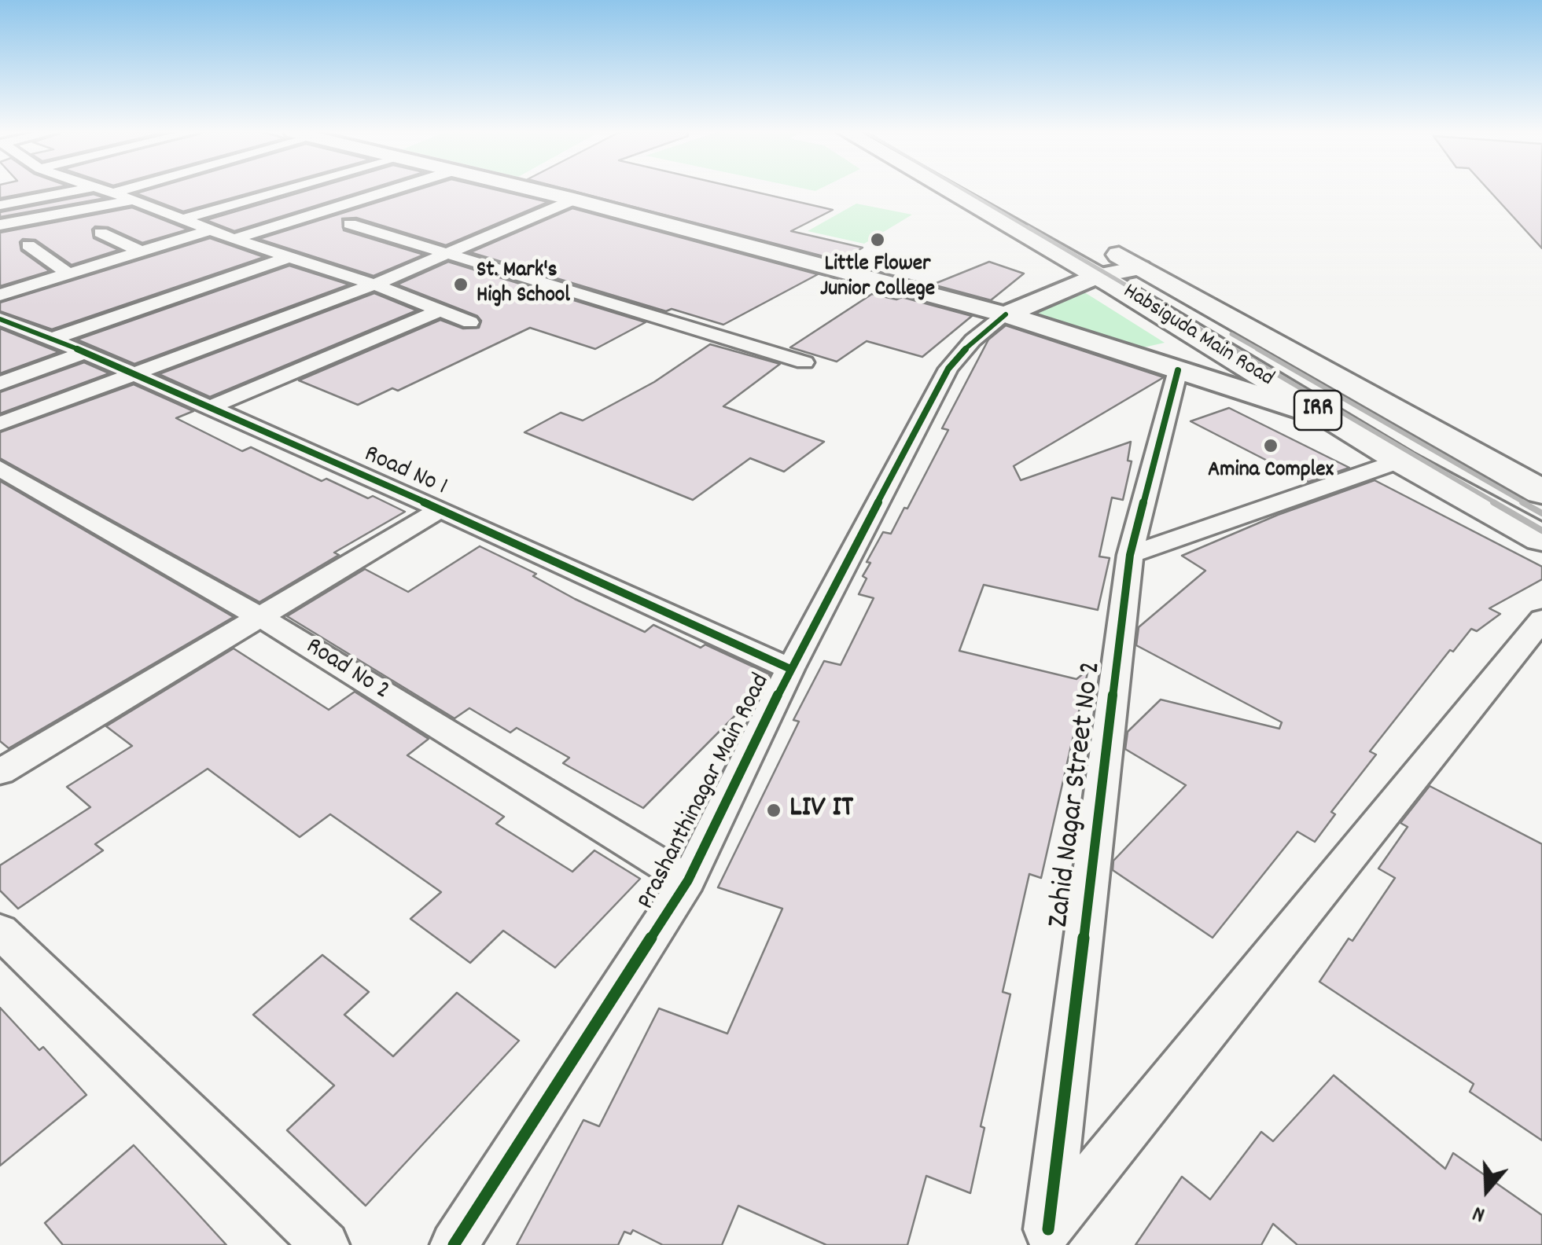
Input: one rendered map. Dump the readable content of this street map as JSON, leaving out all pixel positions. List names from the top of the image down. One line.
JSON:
{"streets":{"main road":["Habsiguda Main Road","IRR","Prashanthinagar Main Road"],"street":["Road No 1","Road No 2","Zahid Nagar Street No 2"]},"crossings":[["Habsiguda Main Road","IRR"],["Habsiguda Main Road","Prashanthinagar Main Road"],["IRR","Prashanthinagar Main Road"],["Road No 1","Prashanthinagar Main Road"],["Road No 2","Prashanthinagar Main Road"]],"places":["Little Flower Junior College","St. Mark's High School","Amina Complex","LIV IT"],"north":"bottom"}
